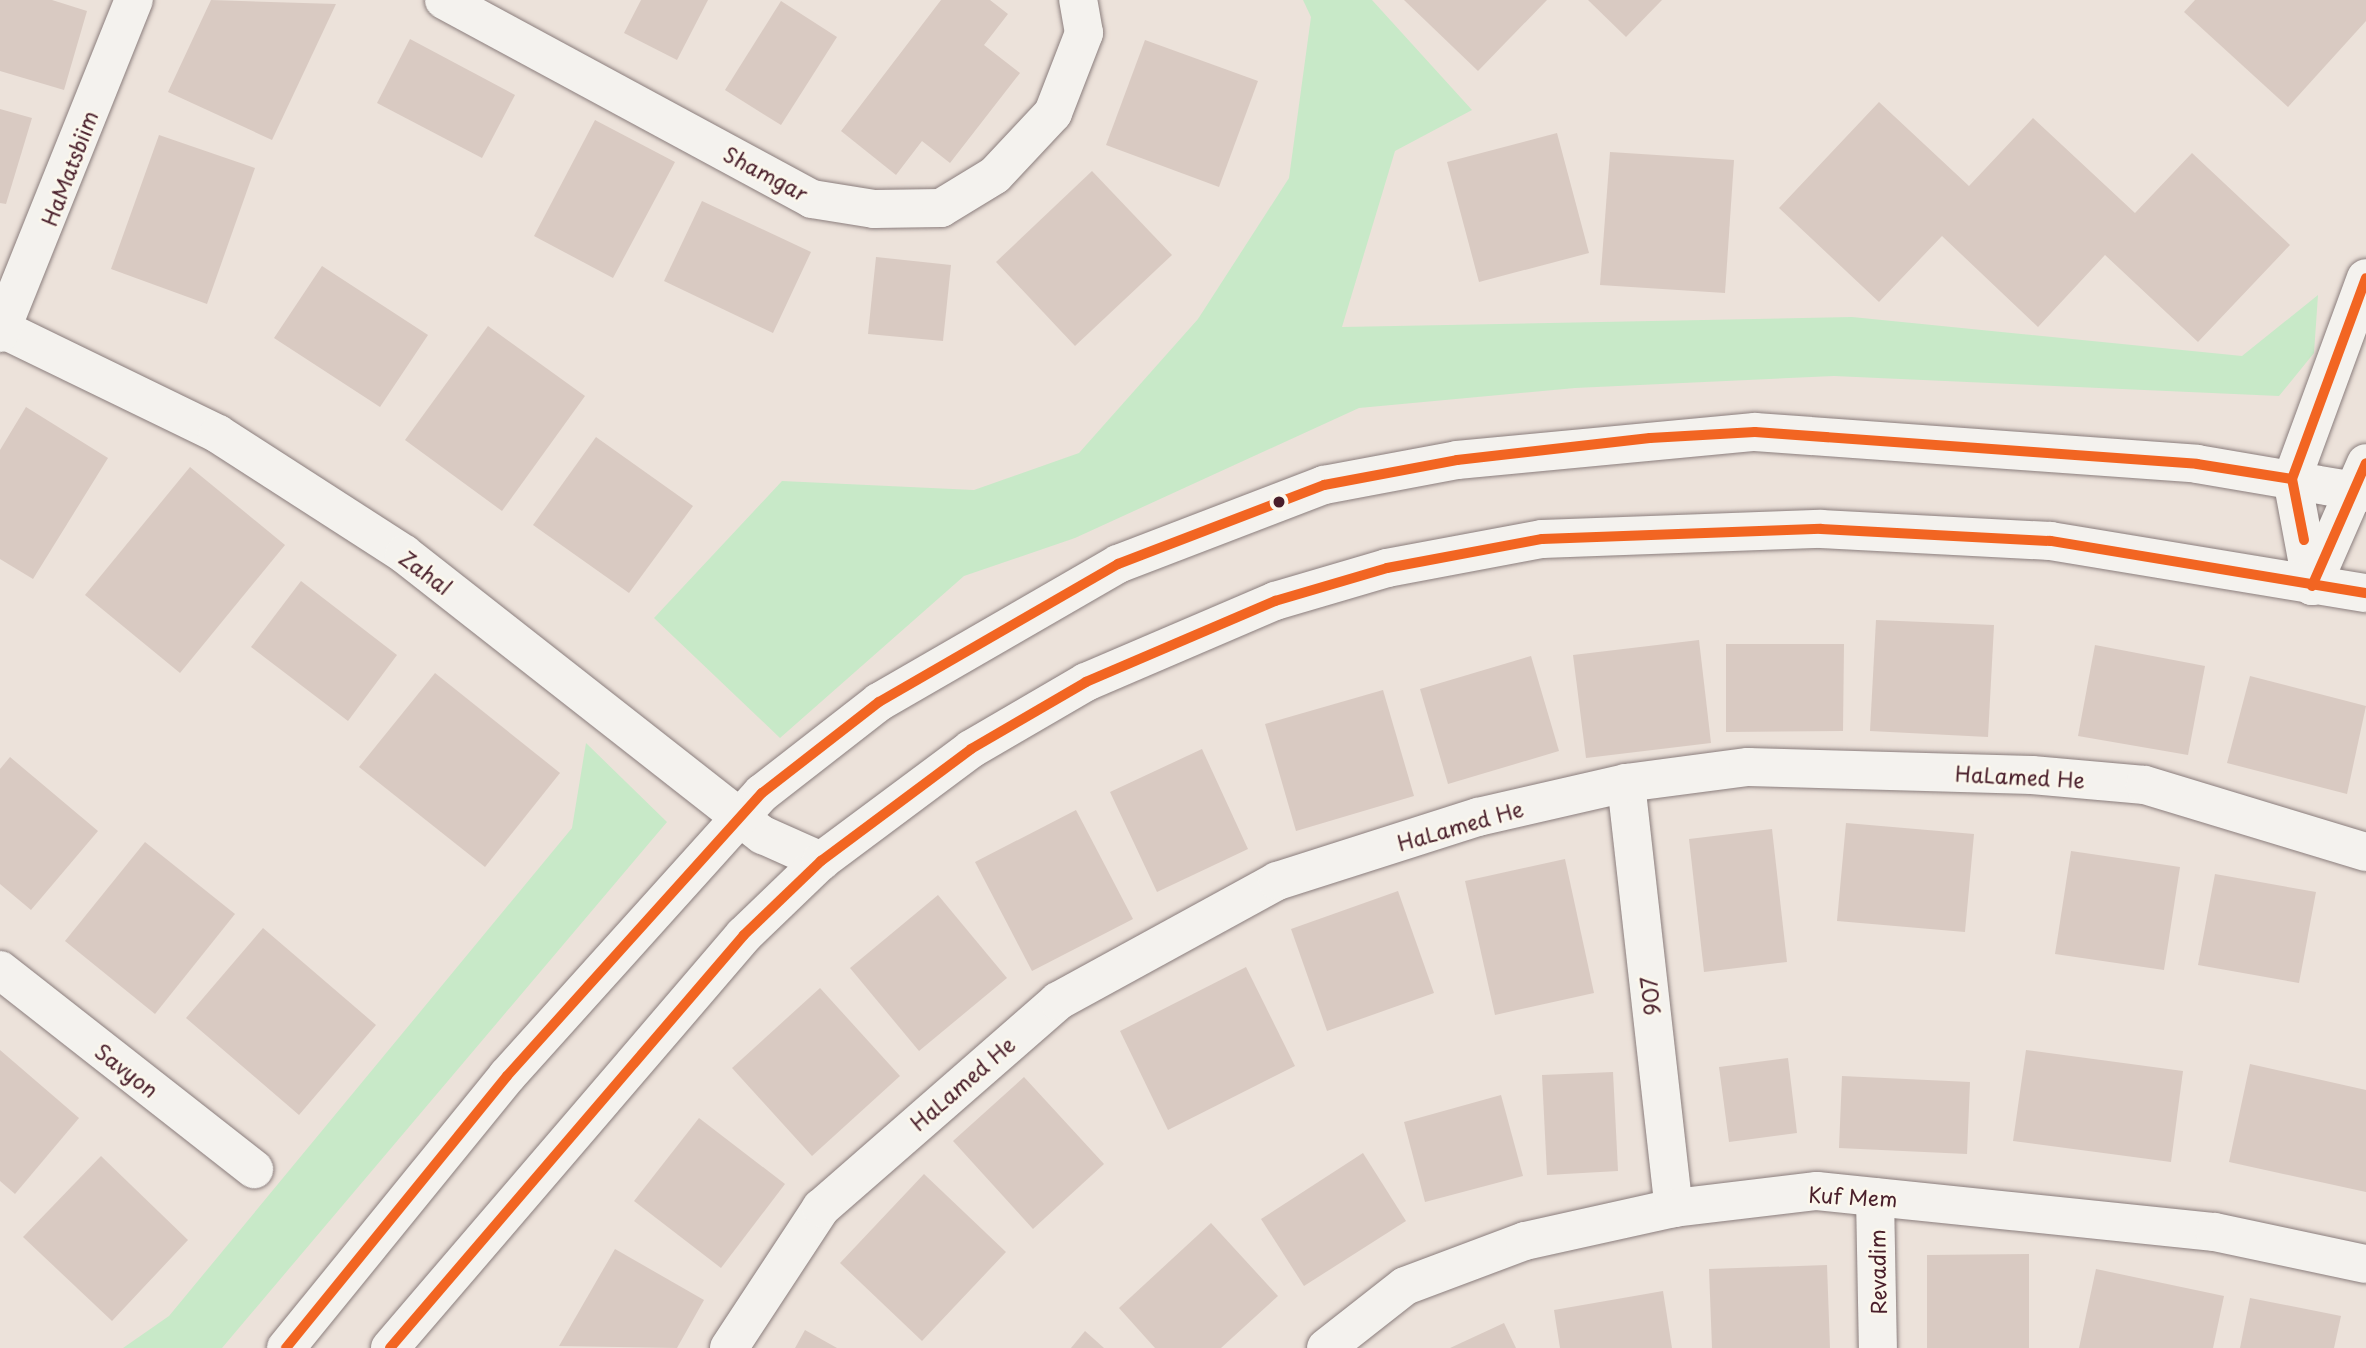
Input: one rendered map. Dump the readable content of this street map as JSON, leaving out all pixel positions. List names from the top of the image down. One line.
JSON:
{"streets":{"street":["HaMatsbiim","Shamgar","Zahal","HaLamed He","907","Savyon","Kuf Mem","Revadim"]},"crossings":[["HaMatsbiim","Zahal"],["HaLamed He","907"],["907","Kuf Mem"],["Kuf Mem","Revadim"]]}
